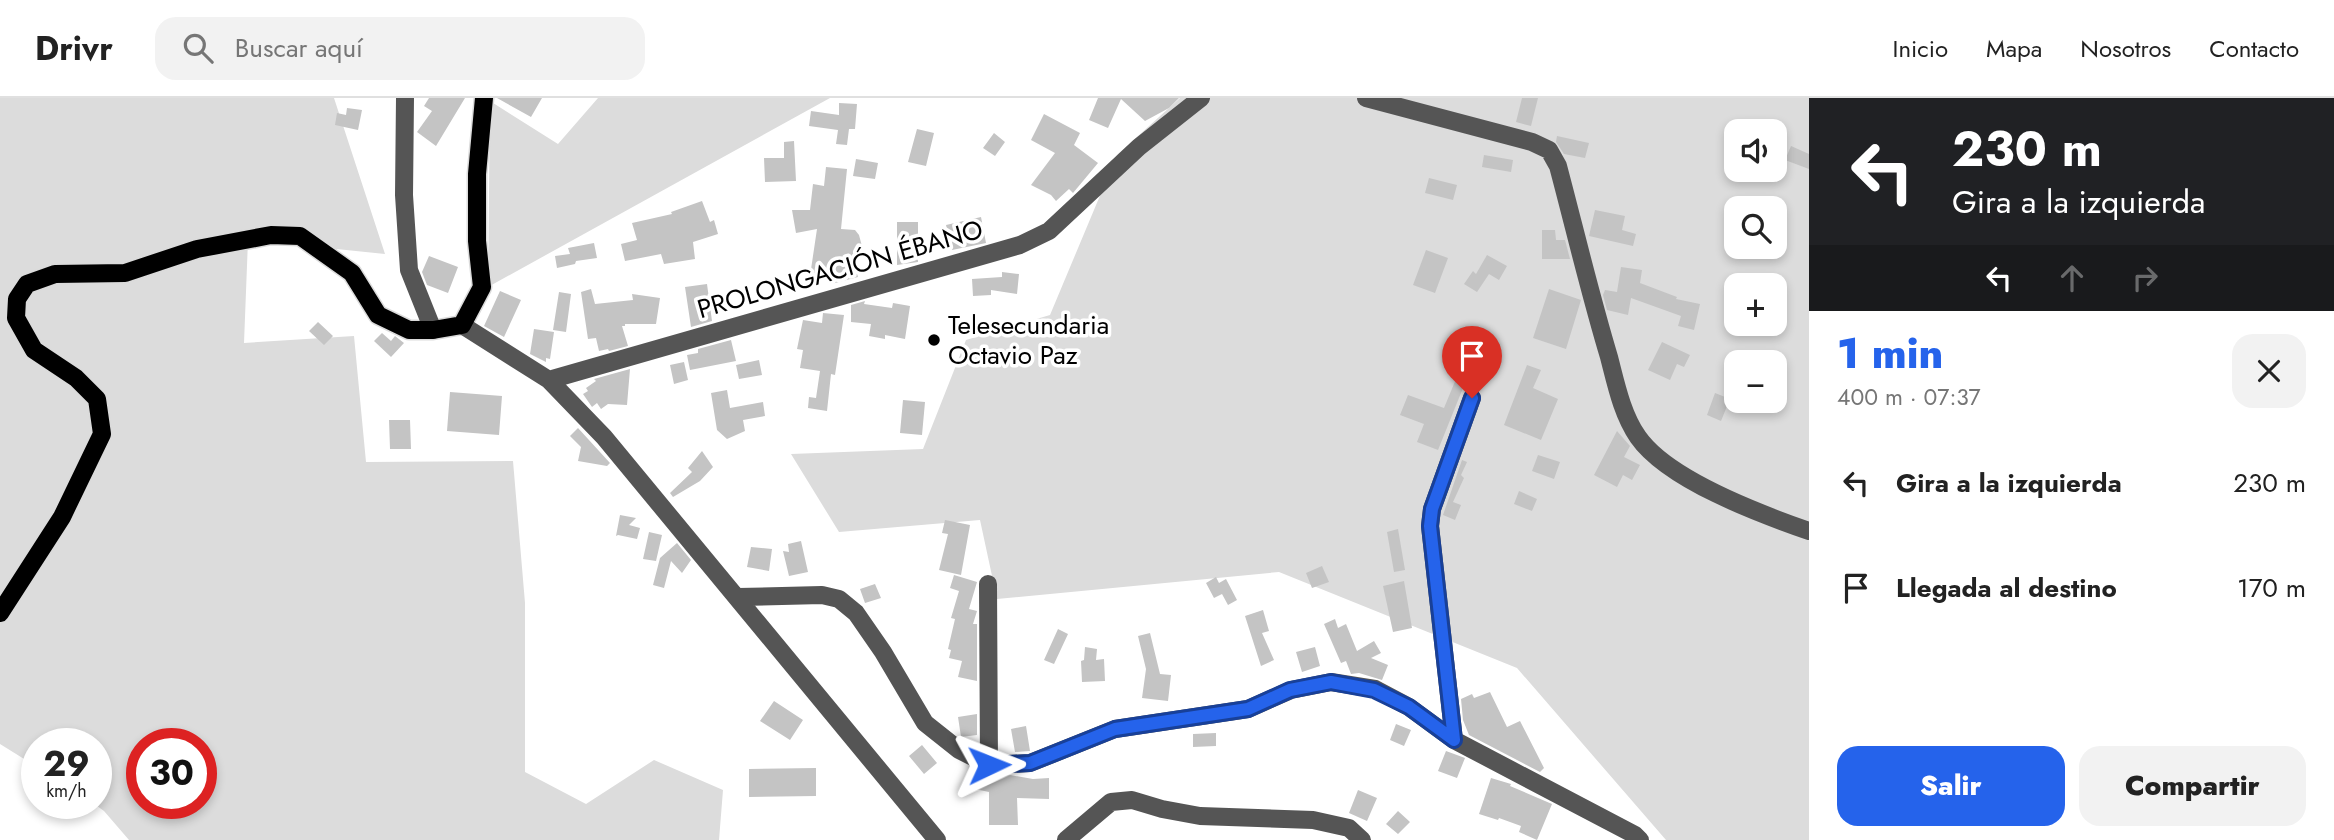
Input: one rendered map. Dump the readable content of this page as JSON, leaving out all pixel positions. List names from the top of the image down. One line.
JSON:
{"streets":{"street":["PROLONGACIÓN ÉBANO"]},"places":["Telesecundaria Octavio Paz"],"page":{"header":"Drivr","search":"Buscar aquí","nav":["Inicio","Mapa","Nosotros","Contacto"],"turn":["230 m","Gira a la izquierda"],"map_buttons":["+","−"],"heading":["1 min","400 m · 07:37"],"list":[{"name":"Gira a la izquierda","value":"230 m"},{"name":"Llegada al destino","value":"170 m"}],"speed":"29 km/h","limit":"30","buttons":["Salir","Compartir"]}}
